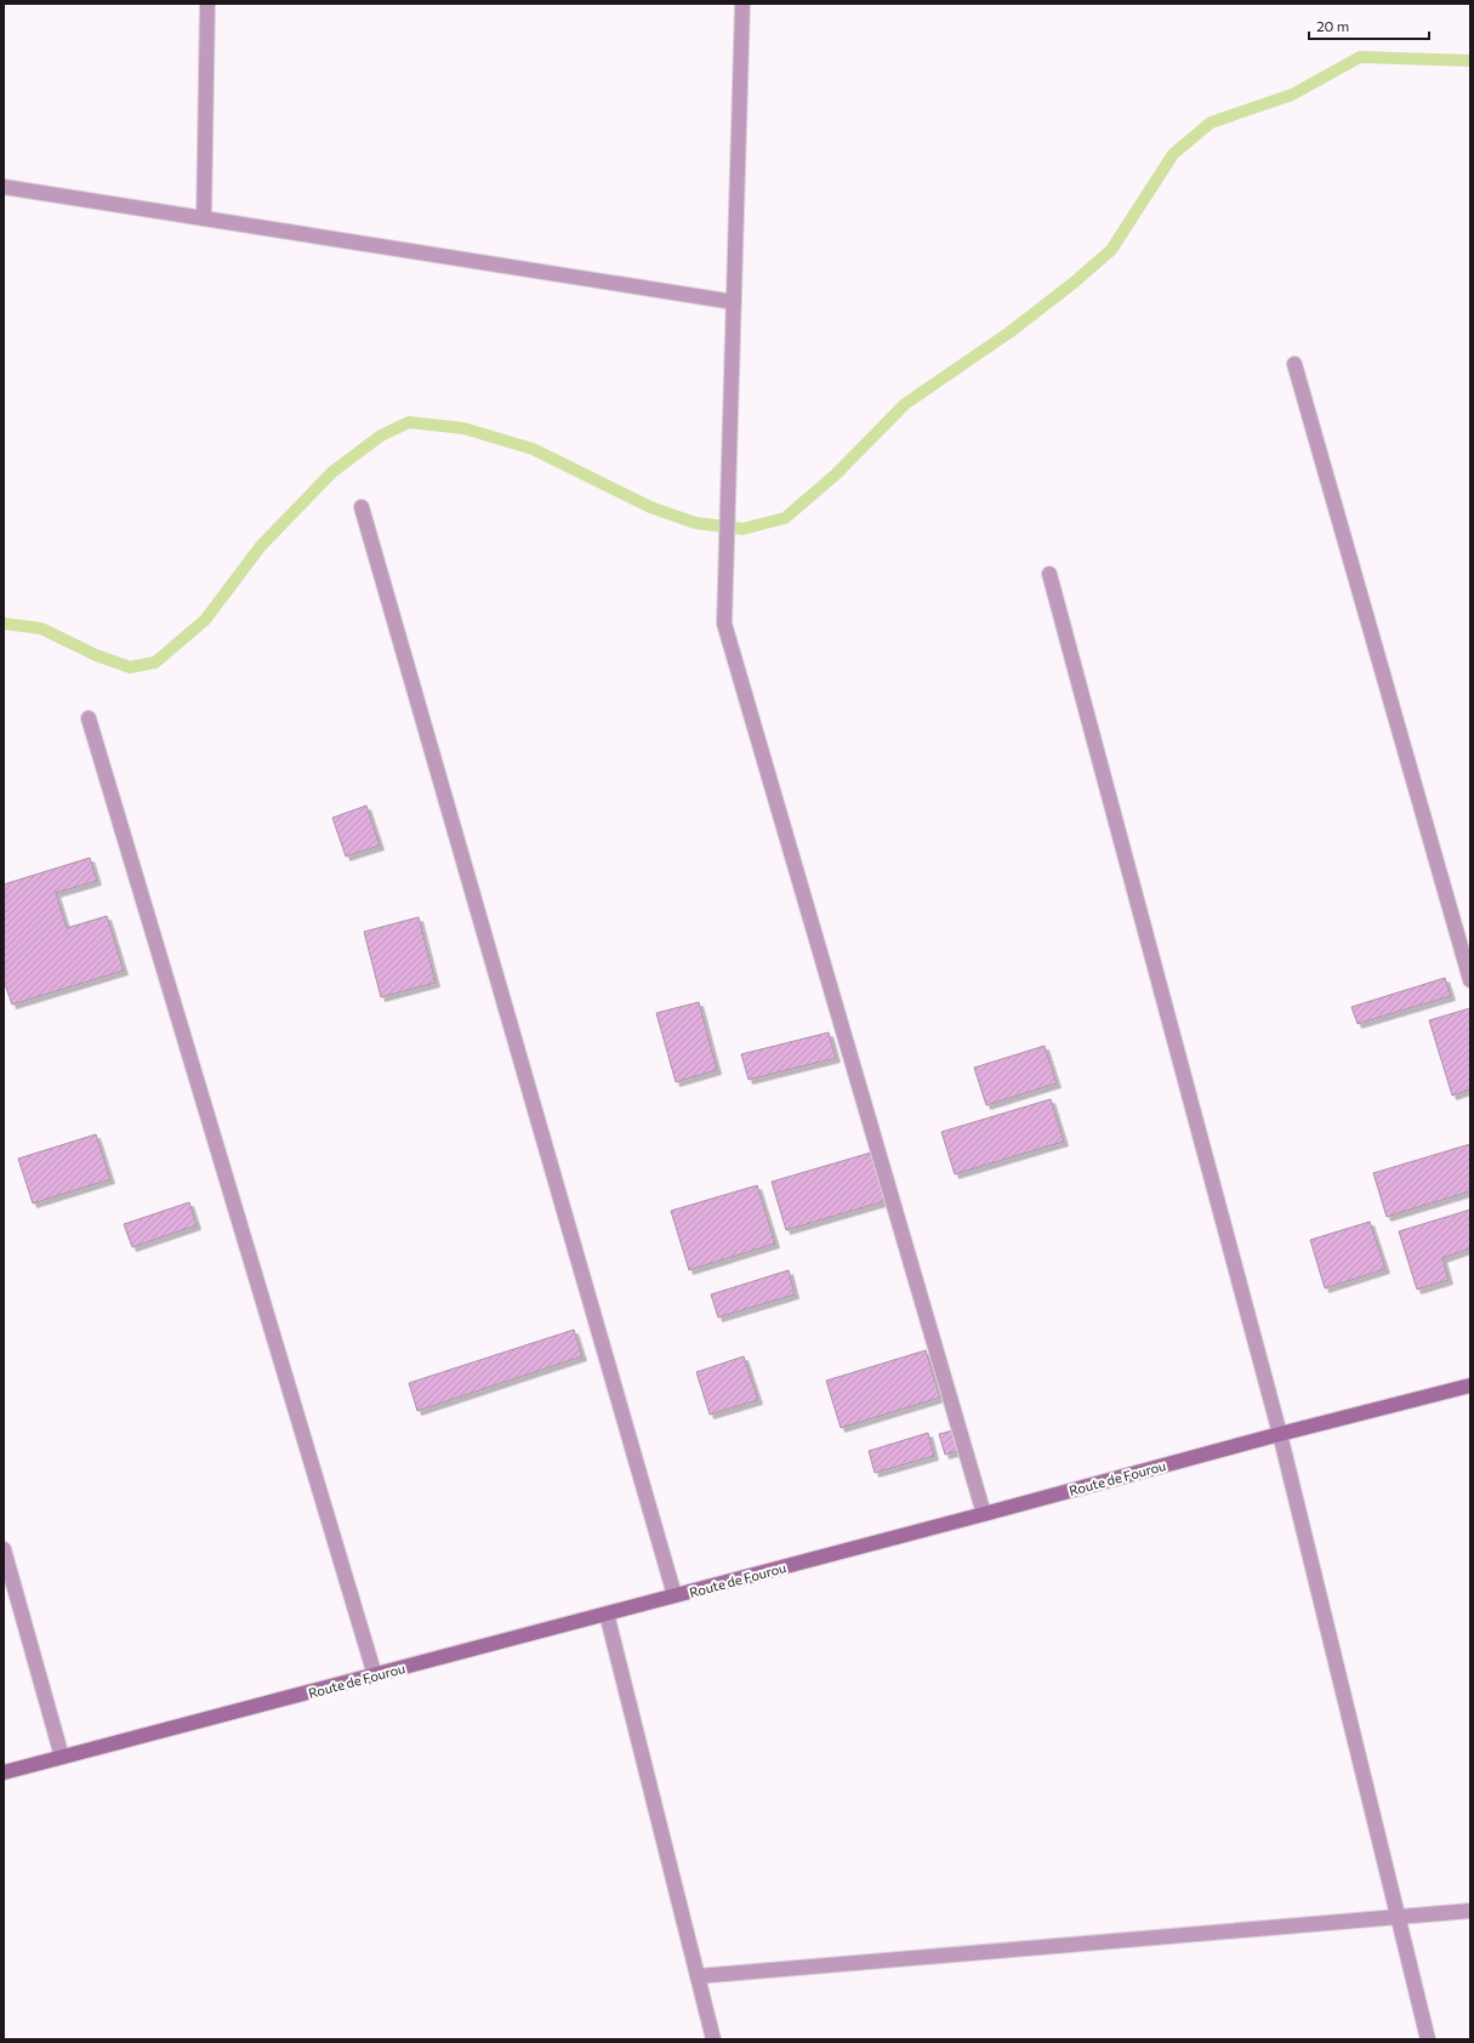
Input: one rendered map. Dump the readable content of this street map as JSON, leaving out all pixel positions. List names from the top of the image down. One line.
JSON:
{"streets":{"main road":["Route de Fourou"]},"scale_bar":"20 m"}
